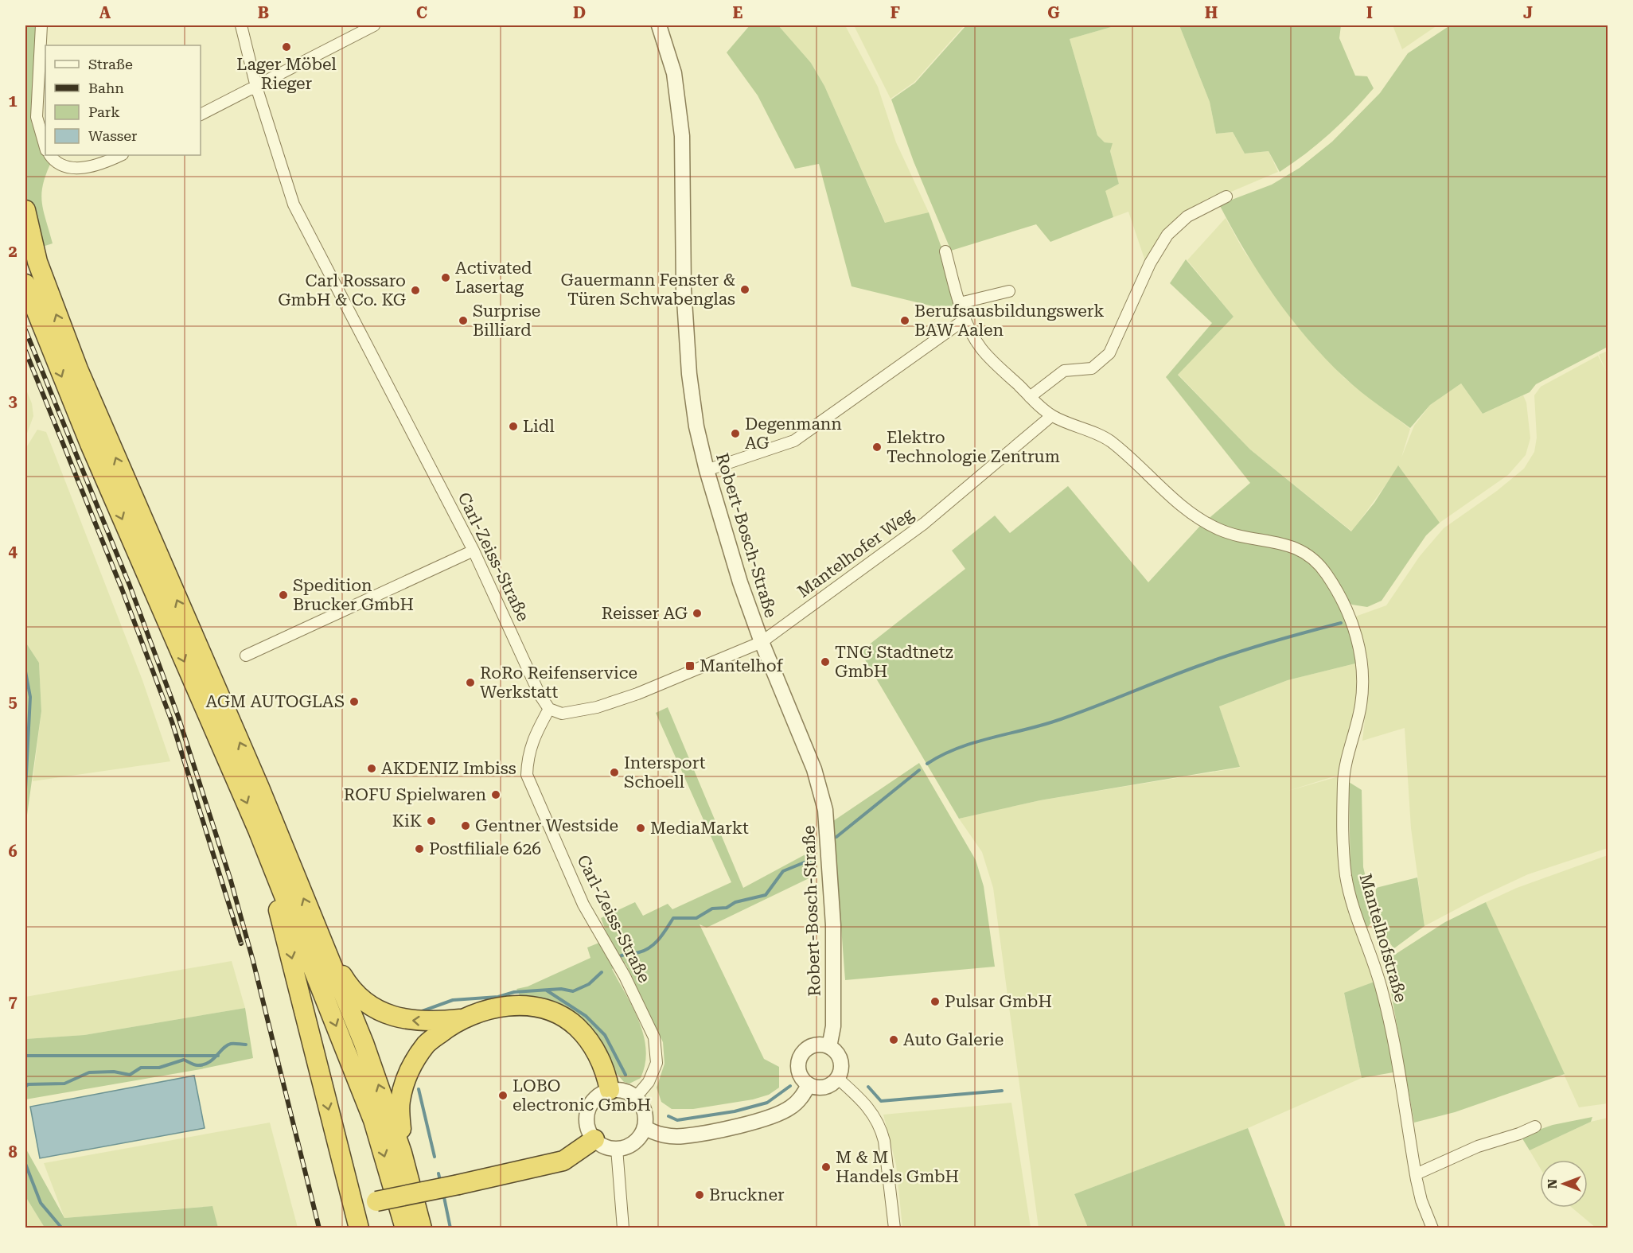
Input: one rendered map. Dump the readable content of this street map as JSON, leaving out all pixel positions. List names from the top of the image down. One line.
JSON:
{"streets":{"street":["Robert-Bosch-Straße","Mantelhofer Weg","Carl-Zeiss-Straße","Mantelhofstraße"]},"crossings":[["Robert-Bosch-Straße","Mantelhofer Weg"],["Mantelhofer Weg","Carl-Zeiss-Straße"],["Mantelhofer Weg","Mantelhofstraße"]],"places":{"other":["Lager Möbel Rieger","Activated Lasertag","Gauermann Fenster & Türen Schwabenglas","Carl Rossaro GmbH & Co. KG","Surprise Billiard","Berufsausbildungswerk BAW Aalen","Lidl","Degenmann AG","Elektro Technologie Zentrum","Spedition Brucker GmbH","Reisser AG","TNG Stadtnetz GmbH","RoRo Reifenservice Werkstatt","AGM AUTOGLAS","AKDENIZ Imbiss","Intersport Schoell","ROFU Spielwaren","KiK","Gentner Westside","MediaMarkt","Postfiliale 626","Pulsar GmbH","Auto Galerie","LOBO electronic GmbH","M & M Handels GmbH","Bruckner"],"transit":["Mantelhof"]},"legend":["Straße","Bahn","Park","Wasser"],"north":"left","grid":{"columns":["A","B","C","D","E","F","G","H","I","J"],"rows":["1","2","3","4","5","6","7","8"]}}
